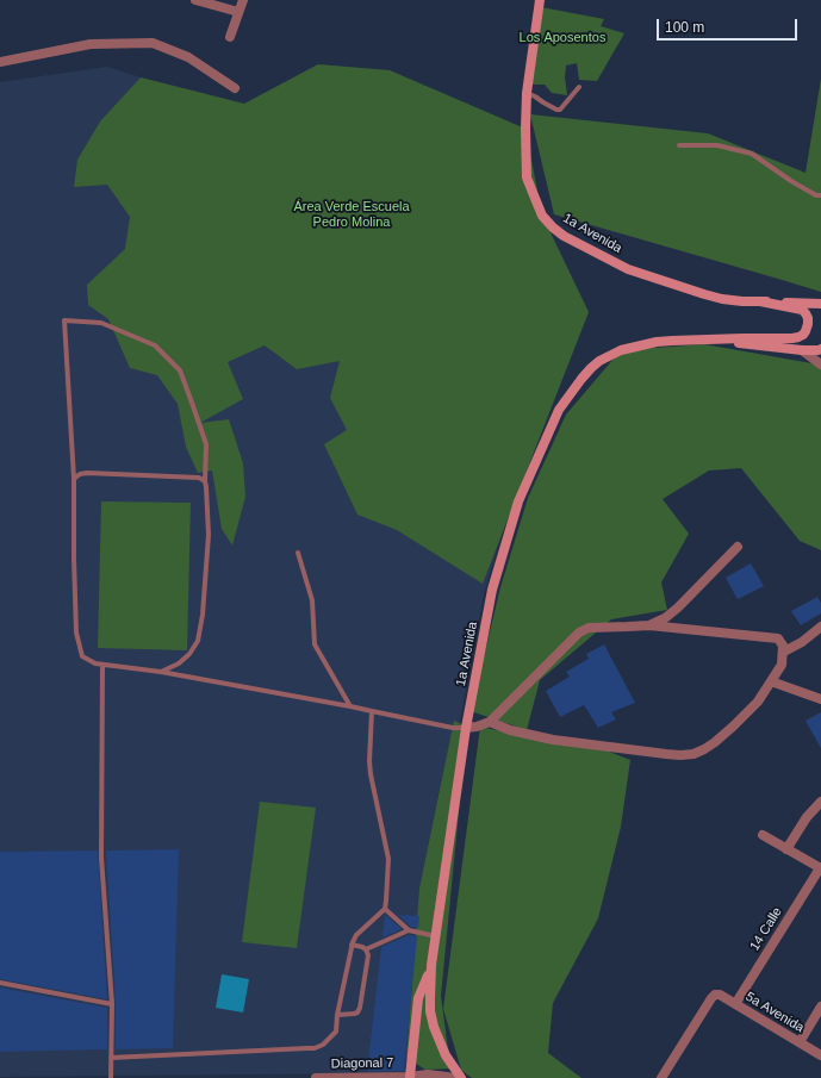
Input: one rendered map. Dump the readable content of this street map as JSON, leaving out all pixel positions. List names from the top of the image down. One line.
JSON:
{"streets":{"main road":["1a Avenida"],"street":["14 Calle","5a Avenida","Diagonal 7"]},"crossings":[["14 Calle","5a Avenida"]],"parks":["Los Aposentos","Área Verde Escuela Pedro Molina"],"scale_bar":"100 m"}
